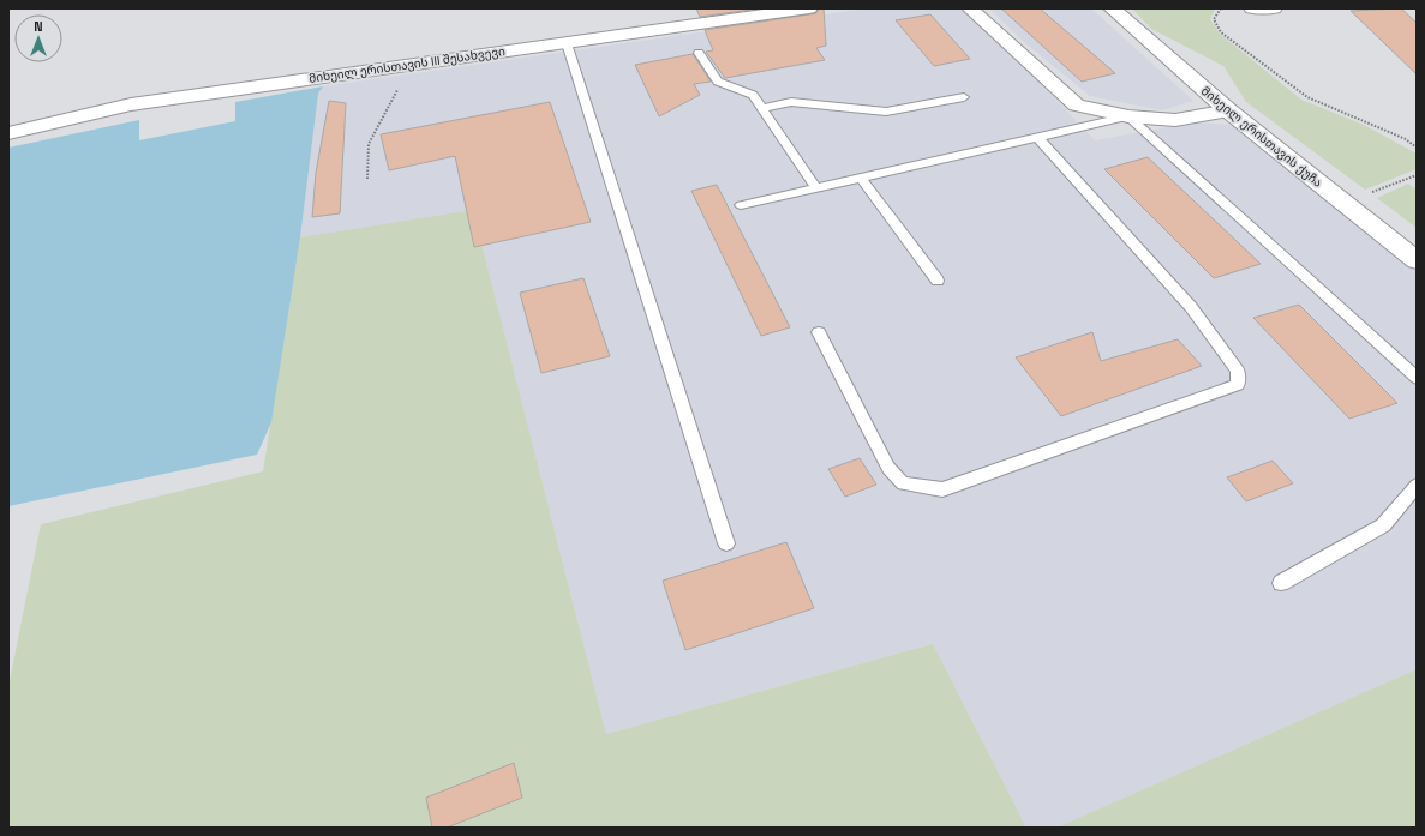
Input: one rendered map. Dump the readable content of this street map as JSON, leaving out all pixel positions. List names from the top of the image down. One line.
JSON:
{"streets":{"street":["მიხეილ ერისთავის III შესახვევი","მიხეილ ერისთავის ქუჩა"]},"north":"top"}
